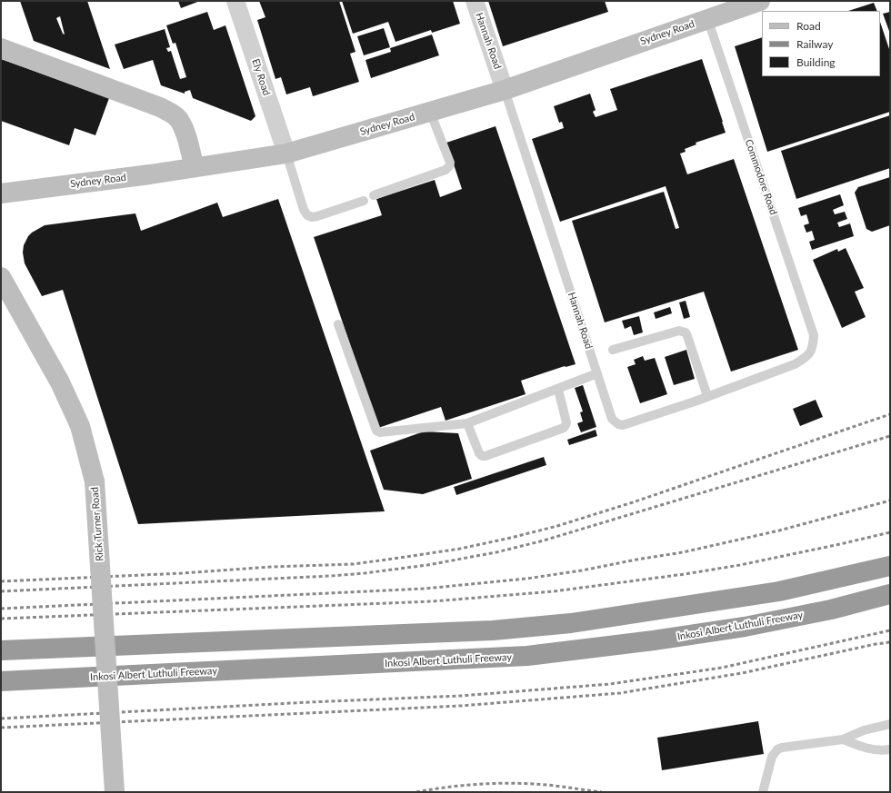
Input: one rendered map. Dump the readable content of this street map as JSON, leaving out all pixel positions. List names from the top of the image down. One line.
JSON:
{"streets":{"highway":["Inkosi Albert Luthuli Freeway"],"main road":["Sydney Road","Rick Turner Road"],"street":["Hannah Road","Ely Road"],"lane":["Commodore Road"]},"crossings":[["Sydney Road","Hannah Road"],["Sydney Road","Ely Road"],["Sydney Road","Commodore Road"],["Hannah Road","Commodore Road"]],"legend":["Road","Railway","Building"]}
